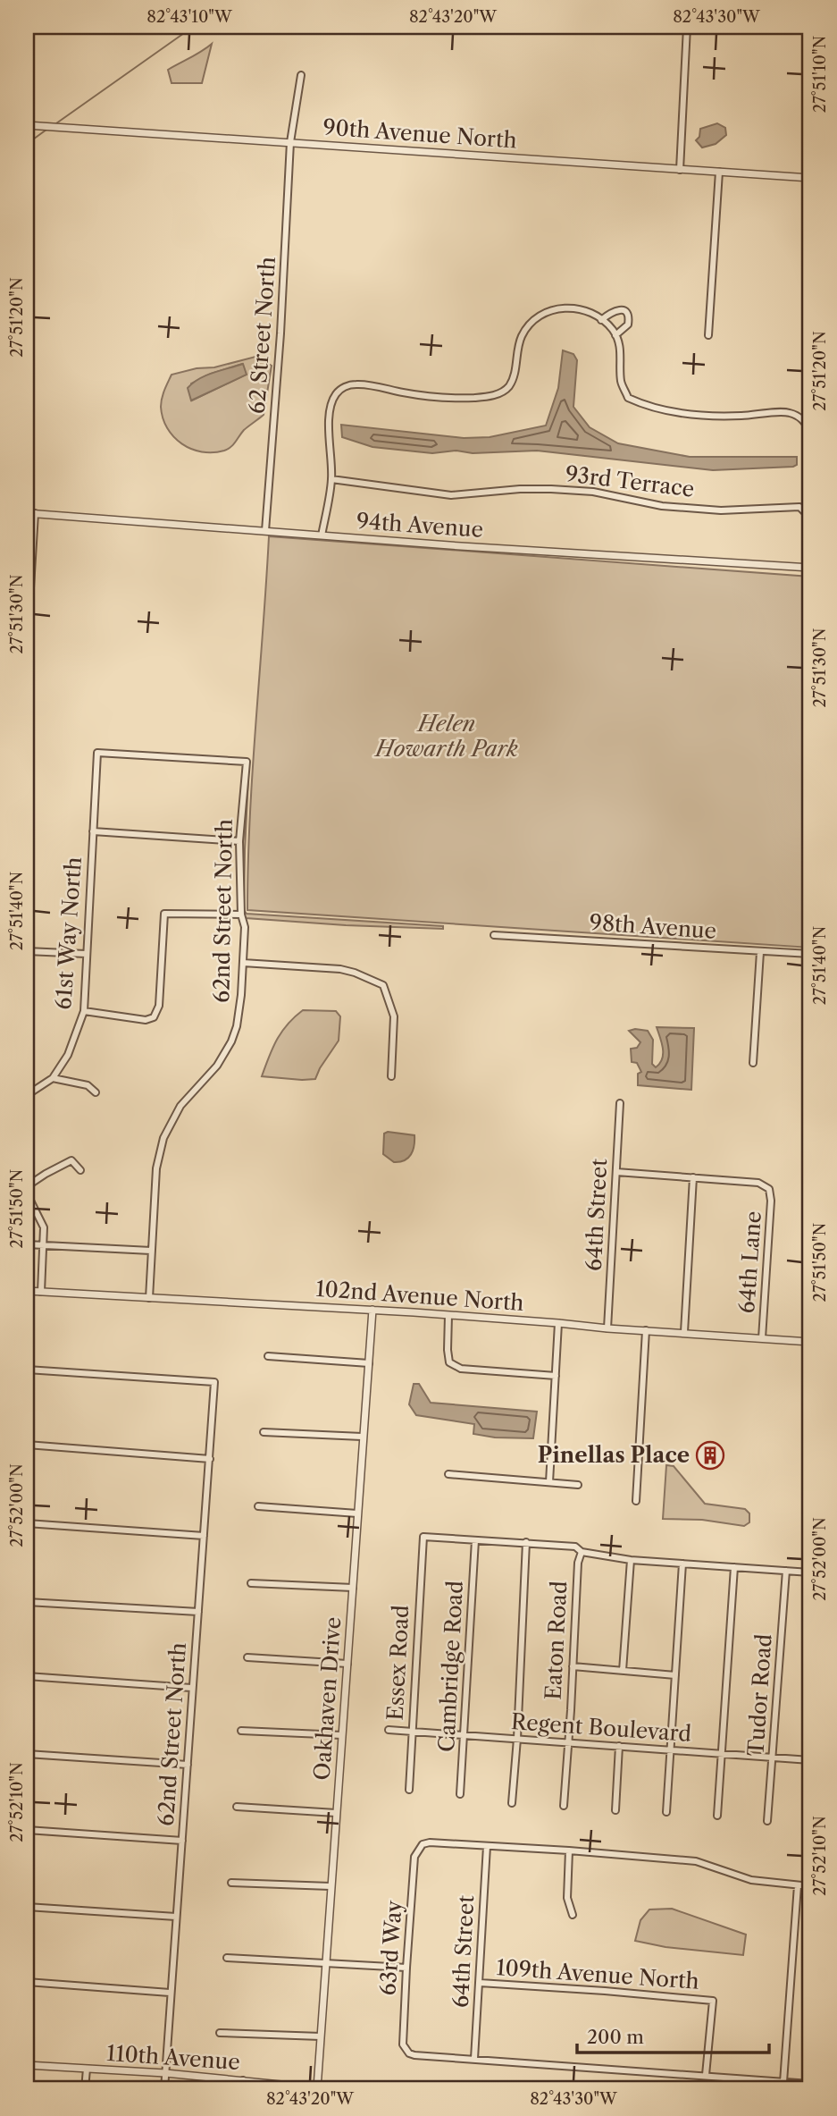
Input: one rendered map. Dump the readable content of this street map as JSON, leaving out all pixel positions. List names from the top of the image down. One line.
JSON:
{"streets":{"street":["90th Avenue North","62 Street North","93rd Terrace","94th Avenue","62nd Street North","98th Avenue","61st Way North","64th Street","64th Lane","102nd Avenue North","Eaton Road","Essex Road","Cambridge Road","Tudor Road","Oakhaven Drive","Regent Boulevard","63rd Way","109th Avenue North","110th Avenue"]},"crossings":[["90th Avenue North","62 Street North"],["62 Street North","94th Avenue"],["62nd Street North","61st Way North"],["62nd Street North","102nd Avenue North"],["62nd Street North","110th Avenue"],["64th Street","102nd Avenue North"],["64th Street","63rd Way"],["64th Street","109th Avenue North"],["64th Lane","102nd Avenue North"],["102nd Avenue North","Oakhaven Drive"],["Eaton Road","Regent Boulevard"],["Essex Road","Cambridge Road"],["Essex Road","Regent Boulevard"],["Cambridge Road","Regent Boulevard"],["Tudor Road","Regent Boulevard"],["Oakhaven Drive","110th Avenue"]],"parks":["Helen Howarth Park"],"places":{"building":["Pinellas Place"]},"scale_bar":"200 m","coordinates":["82°43'10\"W","82°43'20\"W","82°43'30\"W","27°51'10\"N","27°51'20\"N","27°51'30\"N","27°51'40\"N","27°51'50\"N","27°52'00\"N","27°52'10\"N"]}
